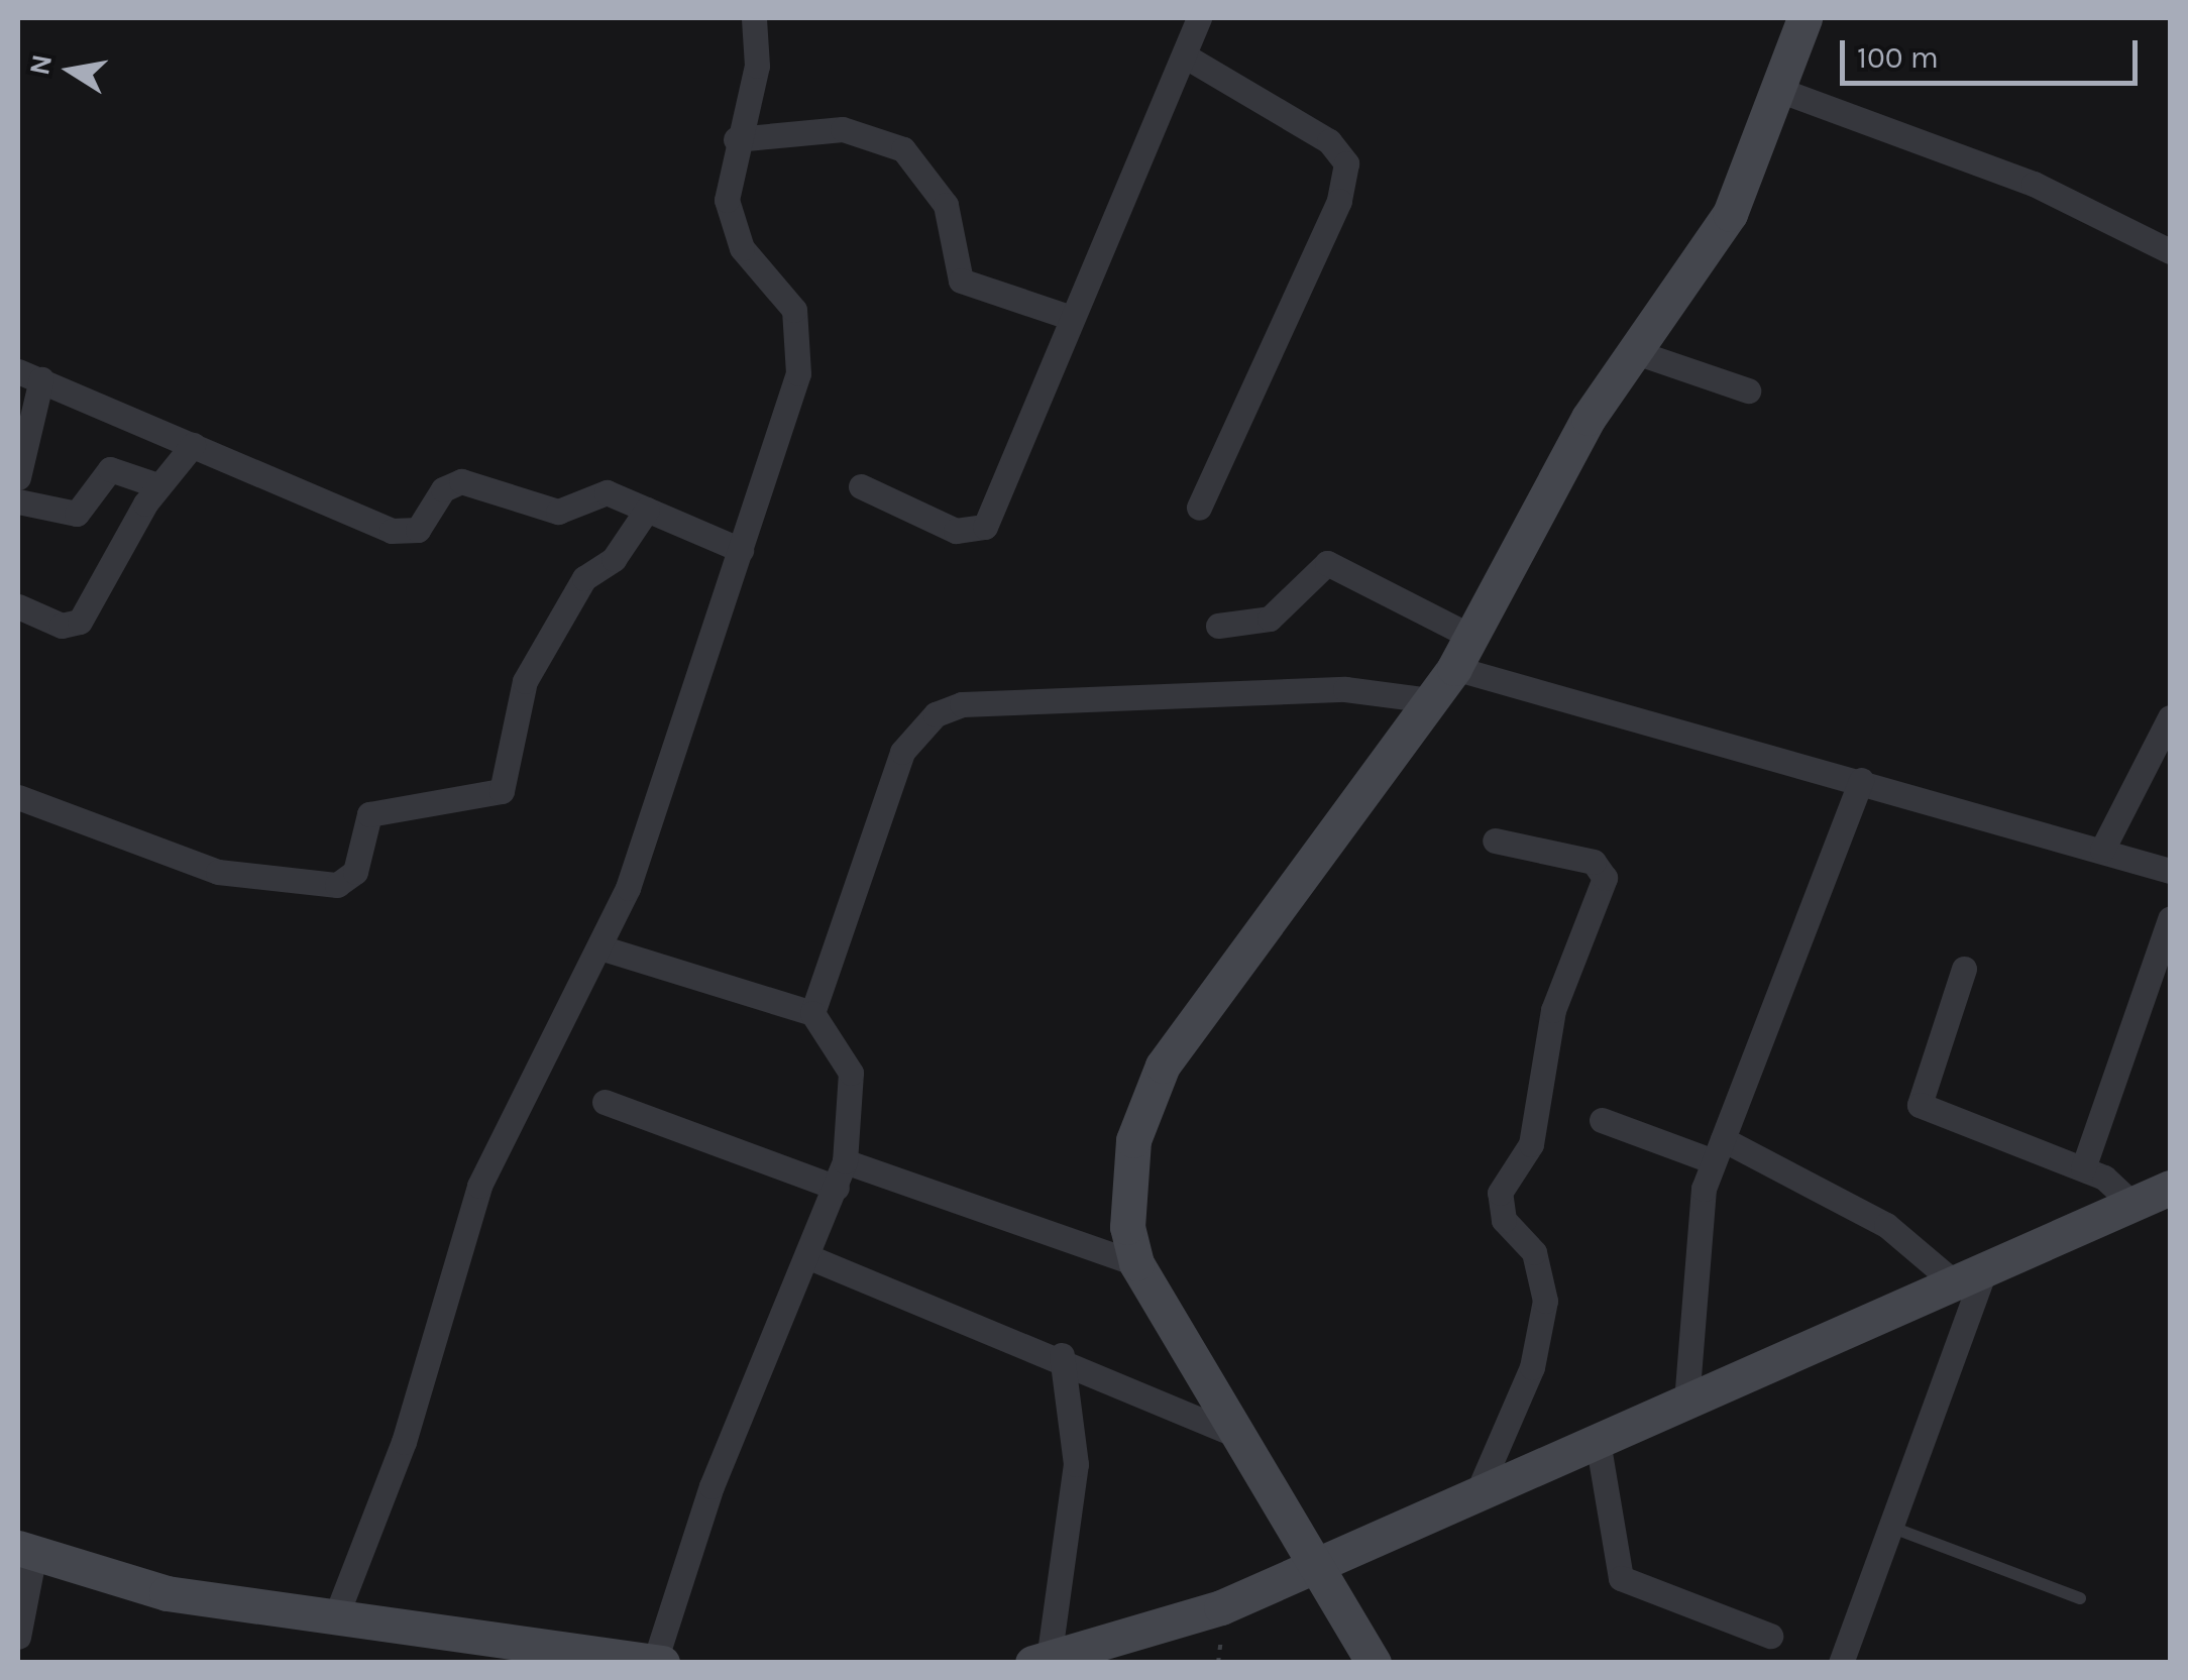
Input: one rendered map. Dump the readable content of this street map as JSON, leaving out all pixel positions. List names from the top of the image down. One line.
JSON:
{"scale_bar":"100 m","north":"left"}
